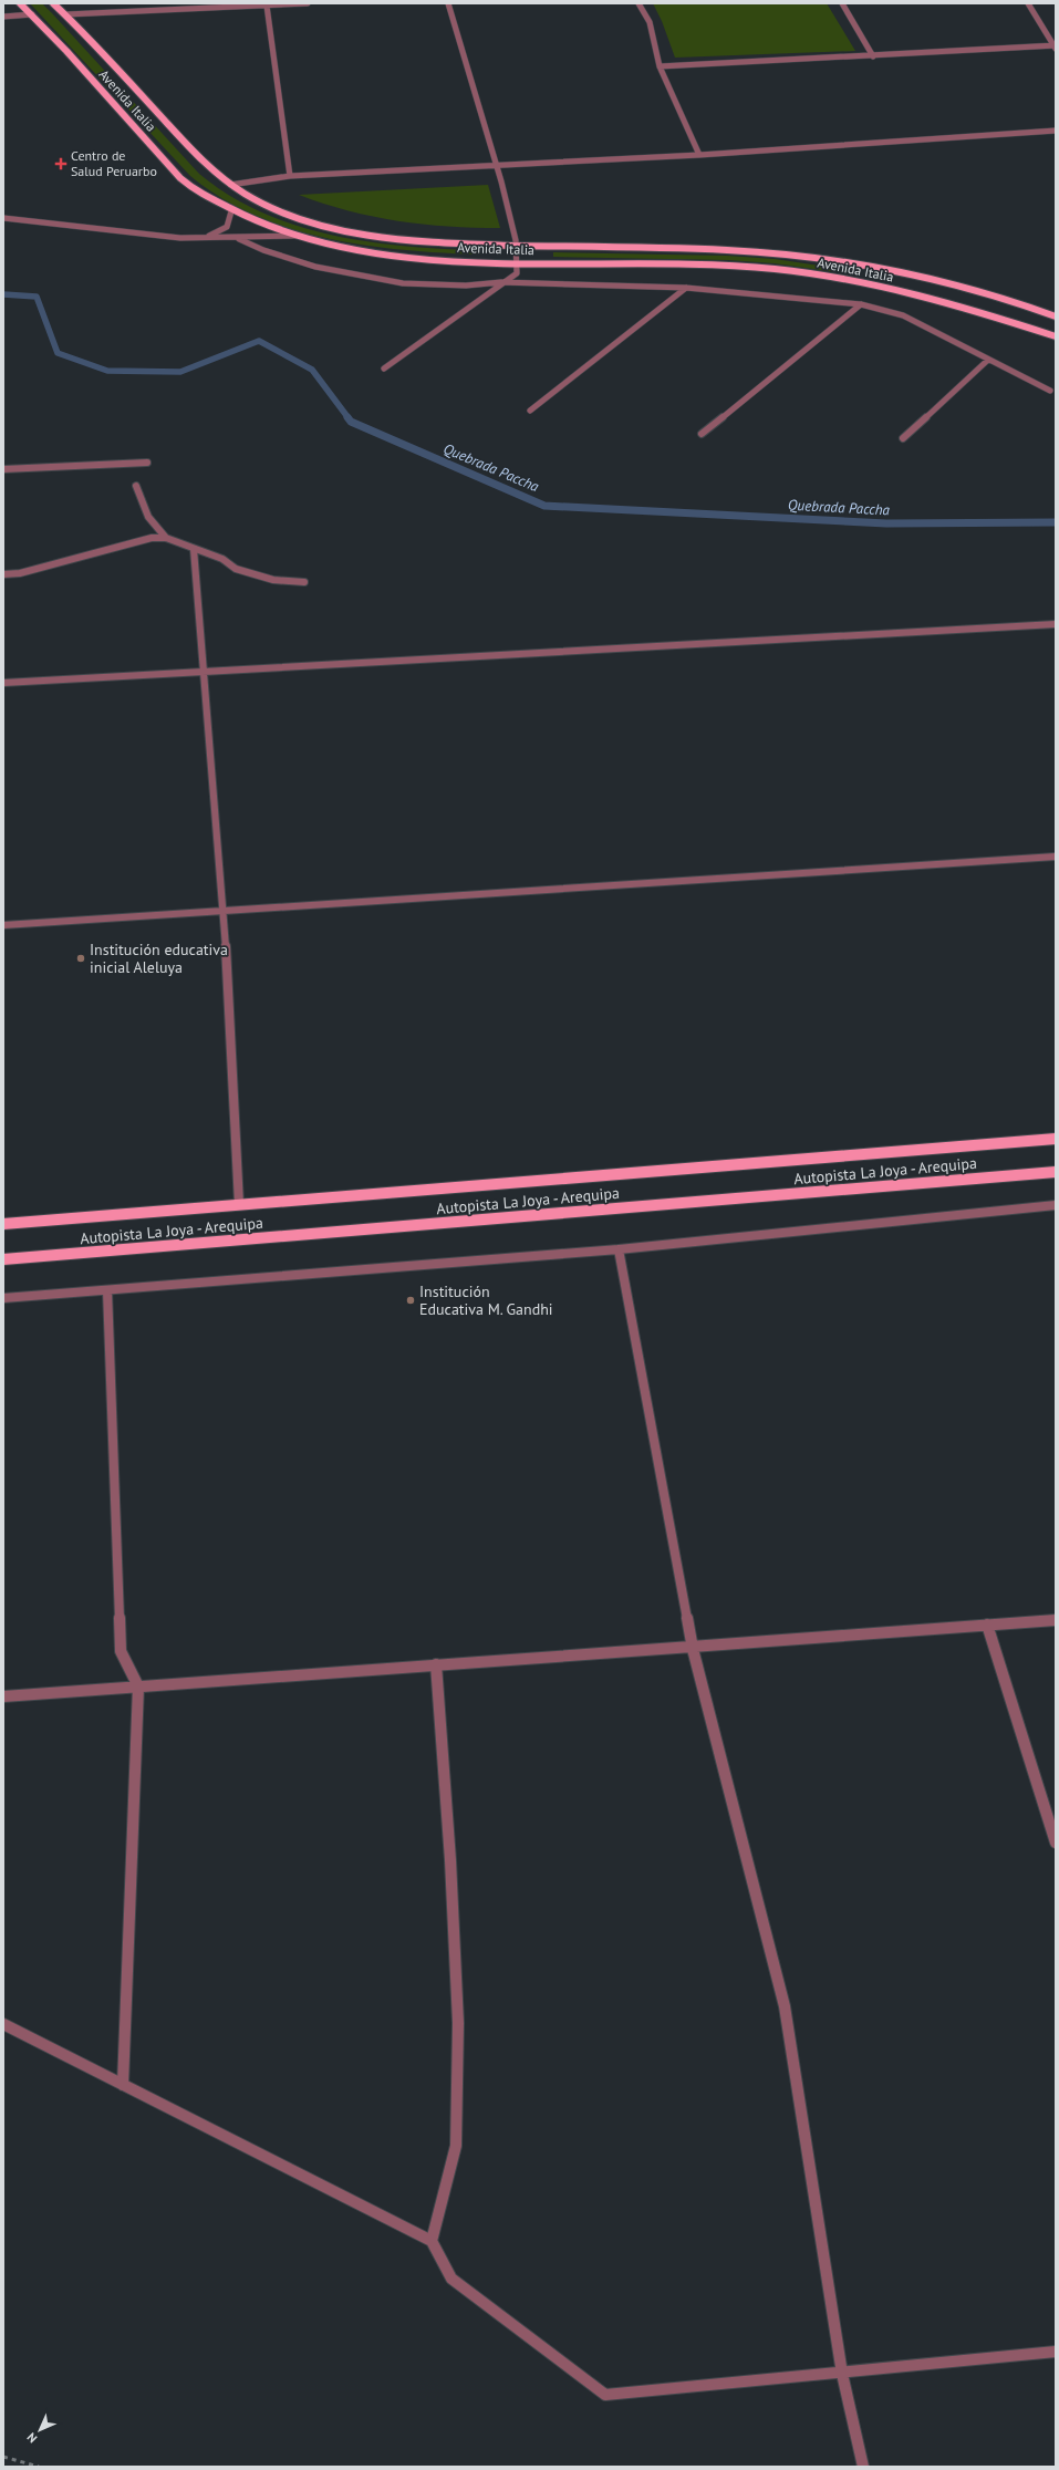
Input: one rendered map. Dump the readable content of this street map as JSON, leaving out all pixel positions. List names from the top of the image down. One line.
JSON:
{"streets":{"main road":["Avenida Italia","Autopista La Joya - Arequipa"]},"water":["Quebrada Paccha"],"places":{"health":["Centro de Salud Peruarbo"],"other":["Institución educativa inicial Aleluya","Institución Educativa M. Gandhi"]},"north":"bottom left"}
